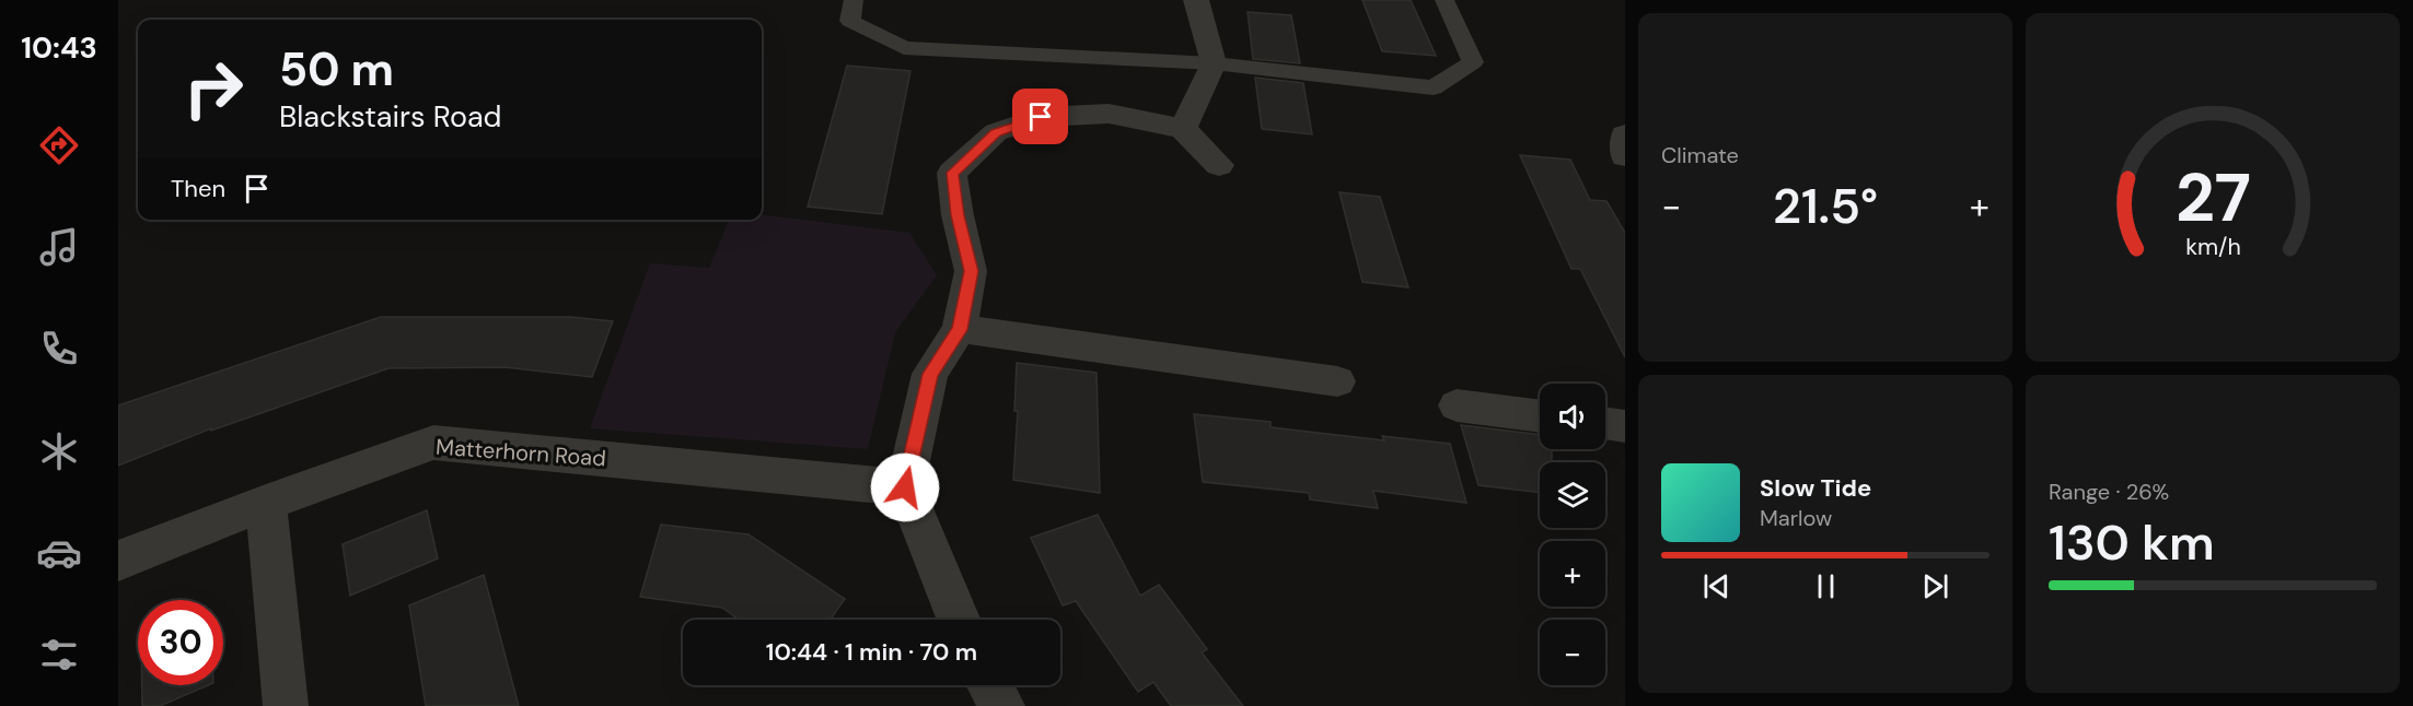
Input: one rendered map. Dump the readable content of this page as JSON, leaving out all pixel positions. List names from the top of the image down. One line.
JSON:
{"streets":{"street":["Matterhorn Road"]},"page":{"tabs":"10:43","tile":["Climate",["Range · 26%","130 km"]],"turn":["50 m","Blackstairs Road"],"then":"Then","heat":["−","21.5°","+"],"map_buttons":["+","−"],"song":["Slow Tide","Marlow"],"limit":"30","trip":"10:44 · 1 min · 70 m","gauge":["27","km/h"]}}
